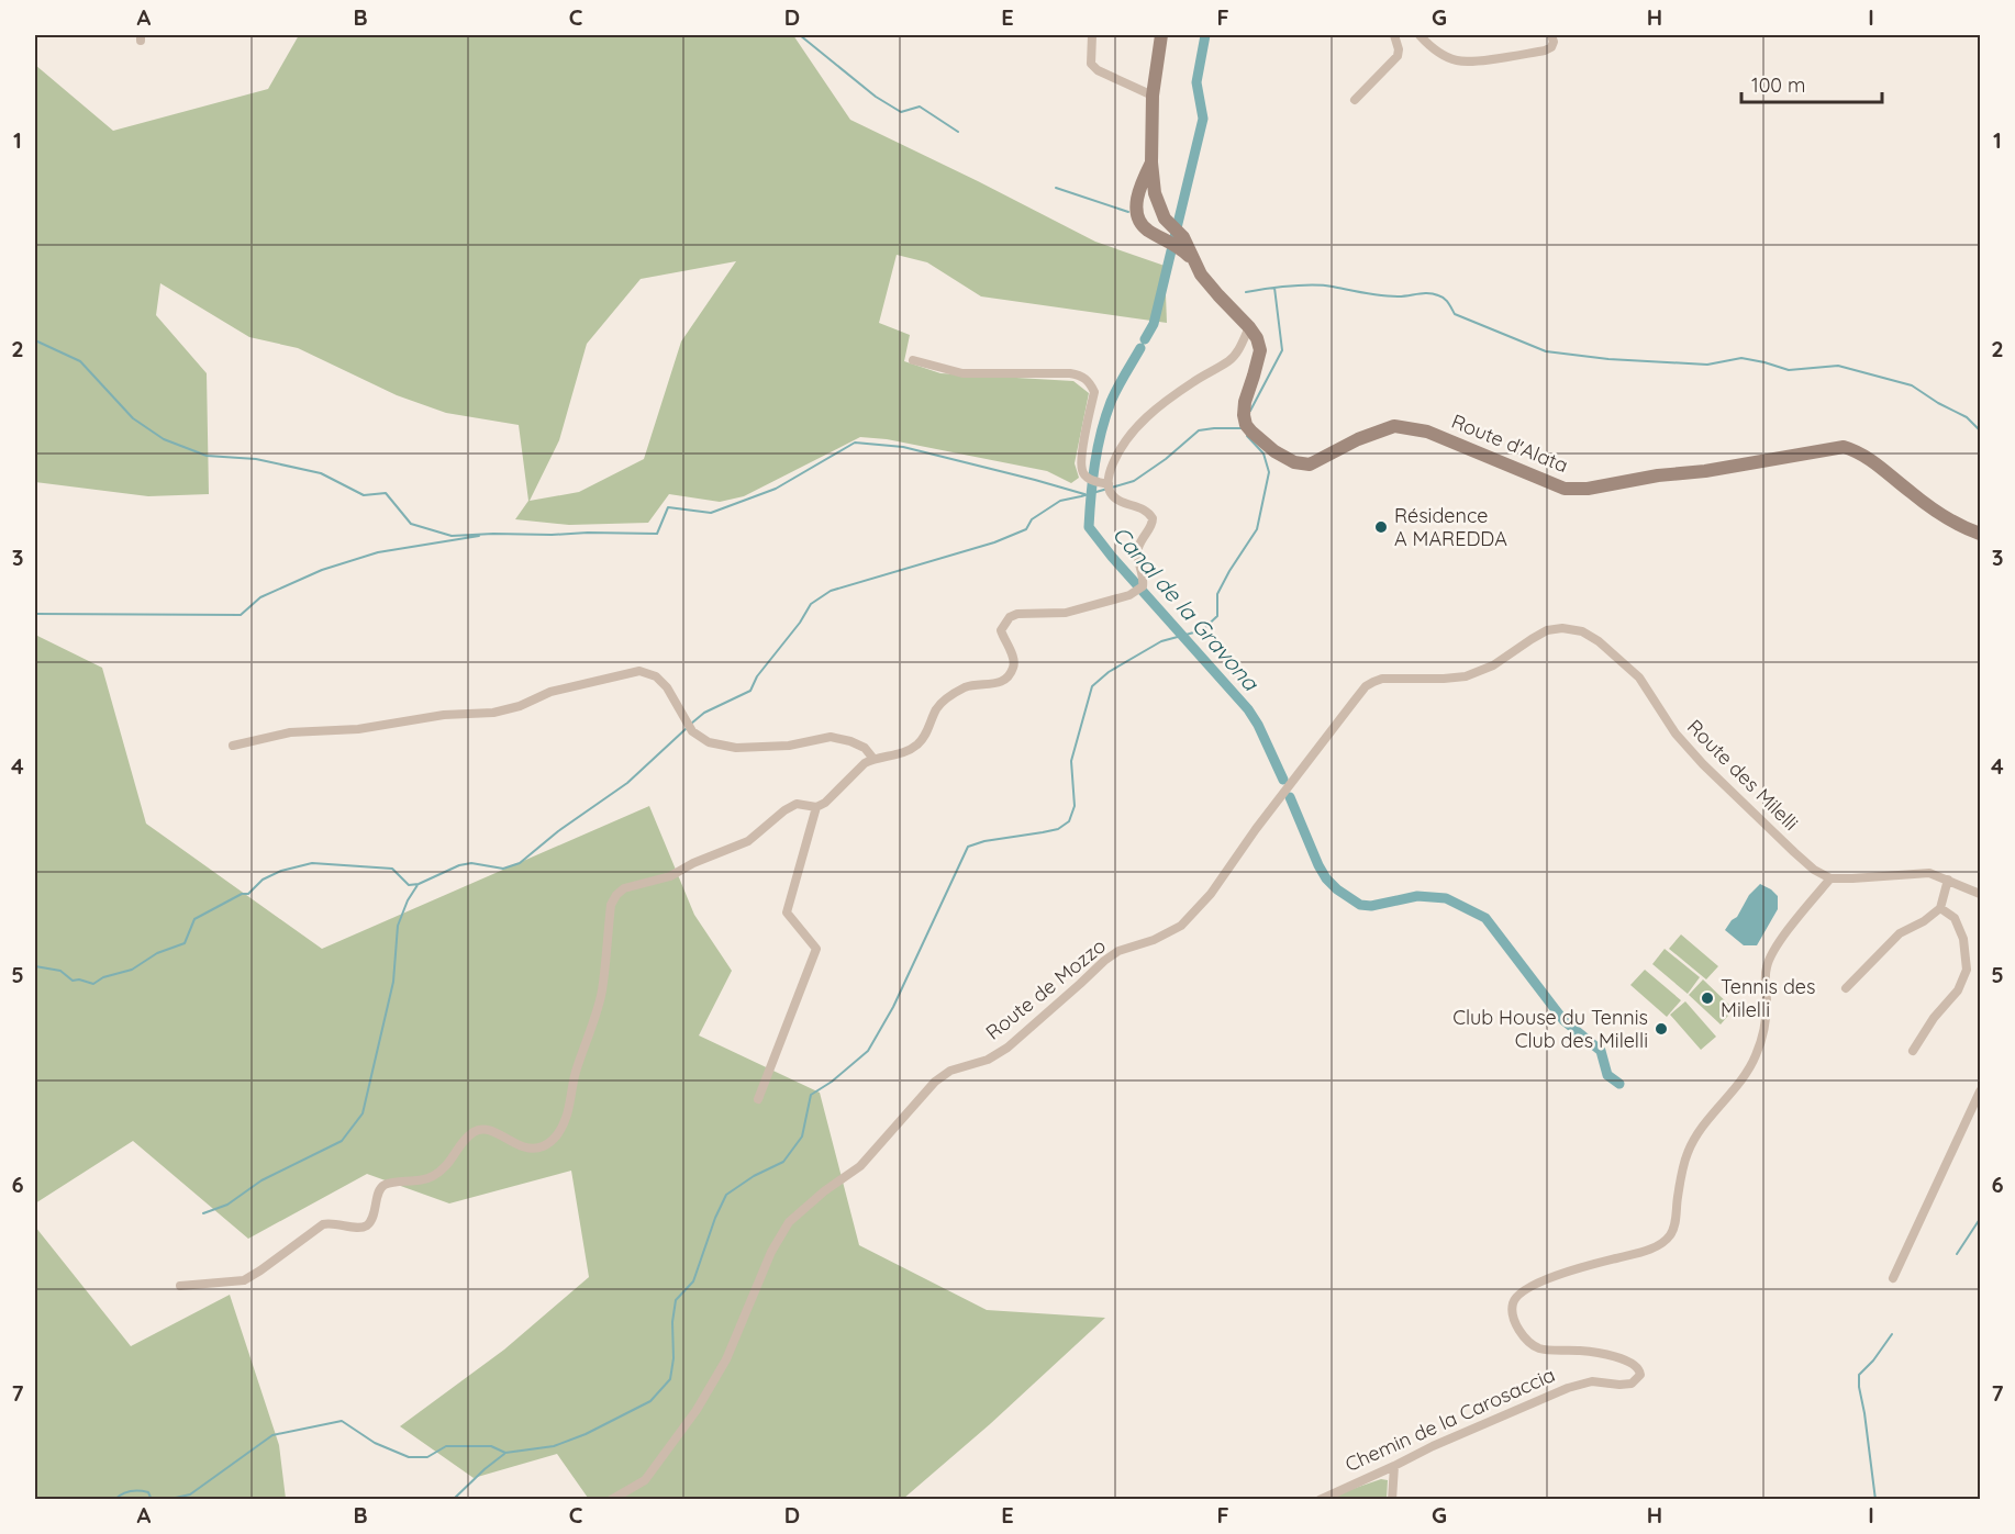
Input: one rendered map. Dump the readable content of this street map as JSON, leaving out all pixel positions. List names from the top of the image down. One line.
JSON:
{"streets":{"street":["Route d'Alata","Route des Milelli","Route de Mozzo","Chemin de la Carosaccia"]},"crossings":[["Route des Milelli","Route de Mozzo"],["Route des Milelli","Chemin de la Carosaccia"]],"water":["Canal de la Gravona"],"places":["Résidence A MAREDDA","Tennis des Milelli","Club House du Tennis Club des Milelli"],"scale_bar":"100 m","grid":{"columns":["A","B","C","D","E","F","G","H","I"],"rows":["1","2","3","4","5","6","7"]}}
